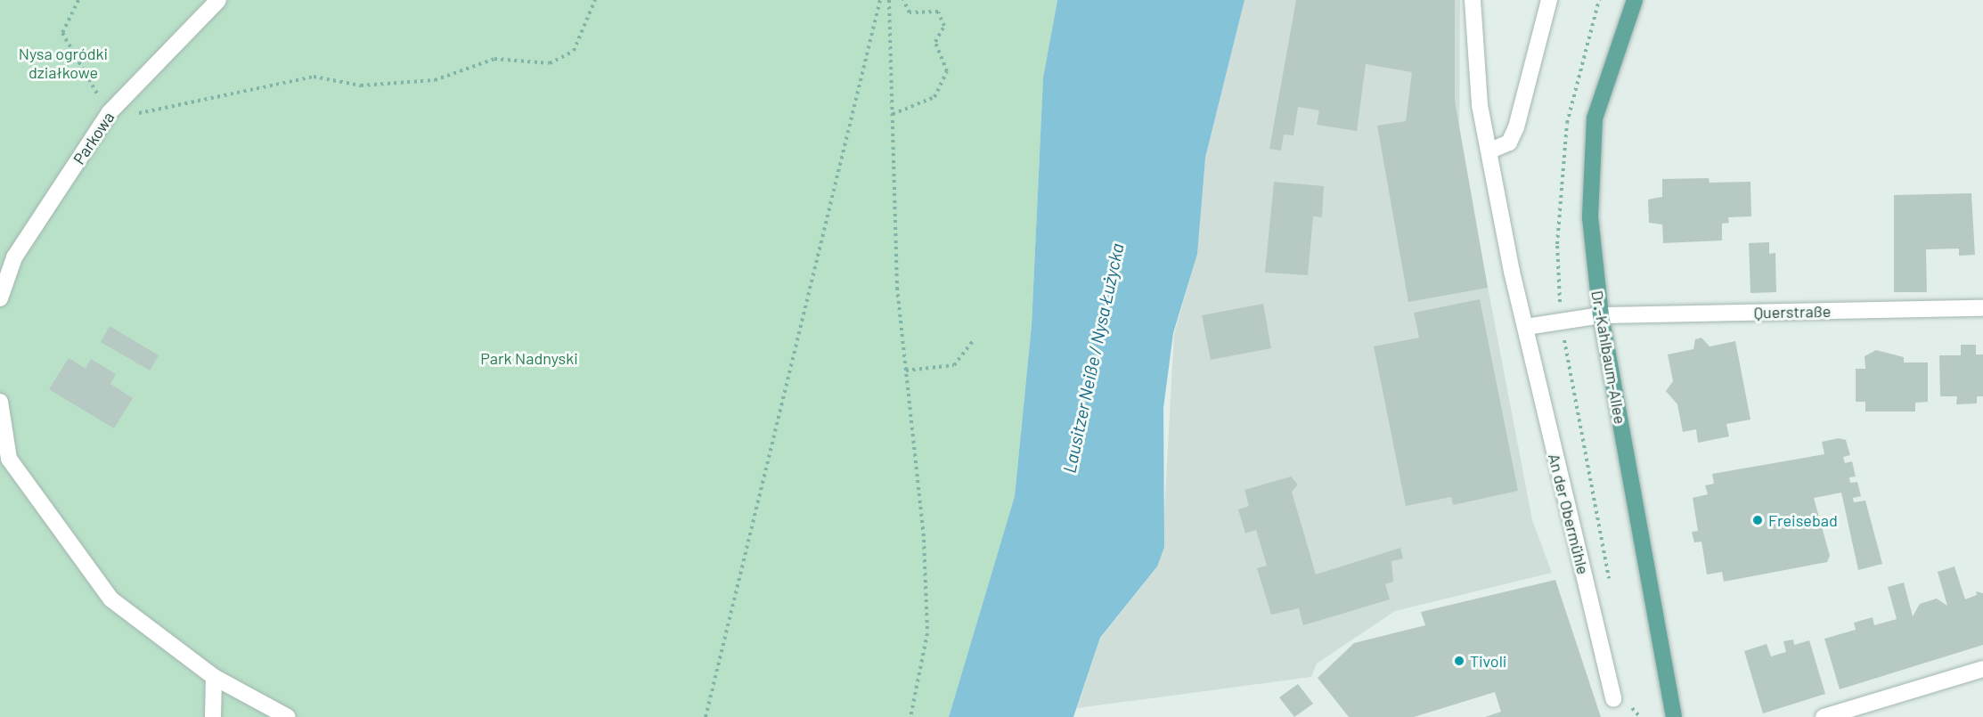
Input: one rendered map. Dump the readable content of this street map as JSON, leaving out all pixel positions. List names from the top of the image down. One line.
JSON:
{"streets":{"main road":["Dr.-Kahlbaum-Allee"],"street":["Parkowa","Querstraße","An der Obermühle"]},"crossings":[["Querstraße","Dr.-Kahlbaum-Allee"]],"water":["Lausitzer Neiße / Nysa Łużycka"],"parks":["Nysa ogródki działkowe","Park Nadnyski"],"places":["Freisebad","Tivoli"]}
